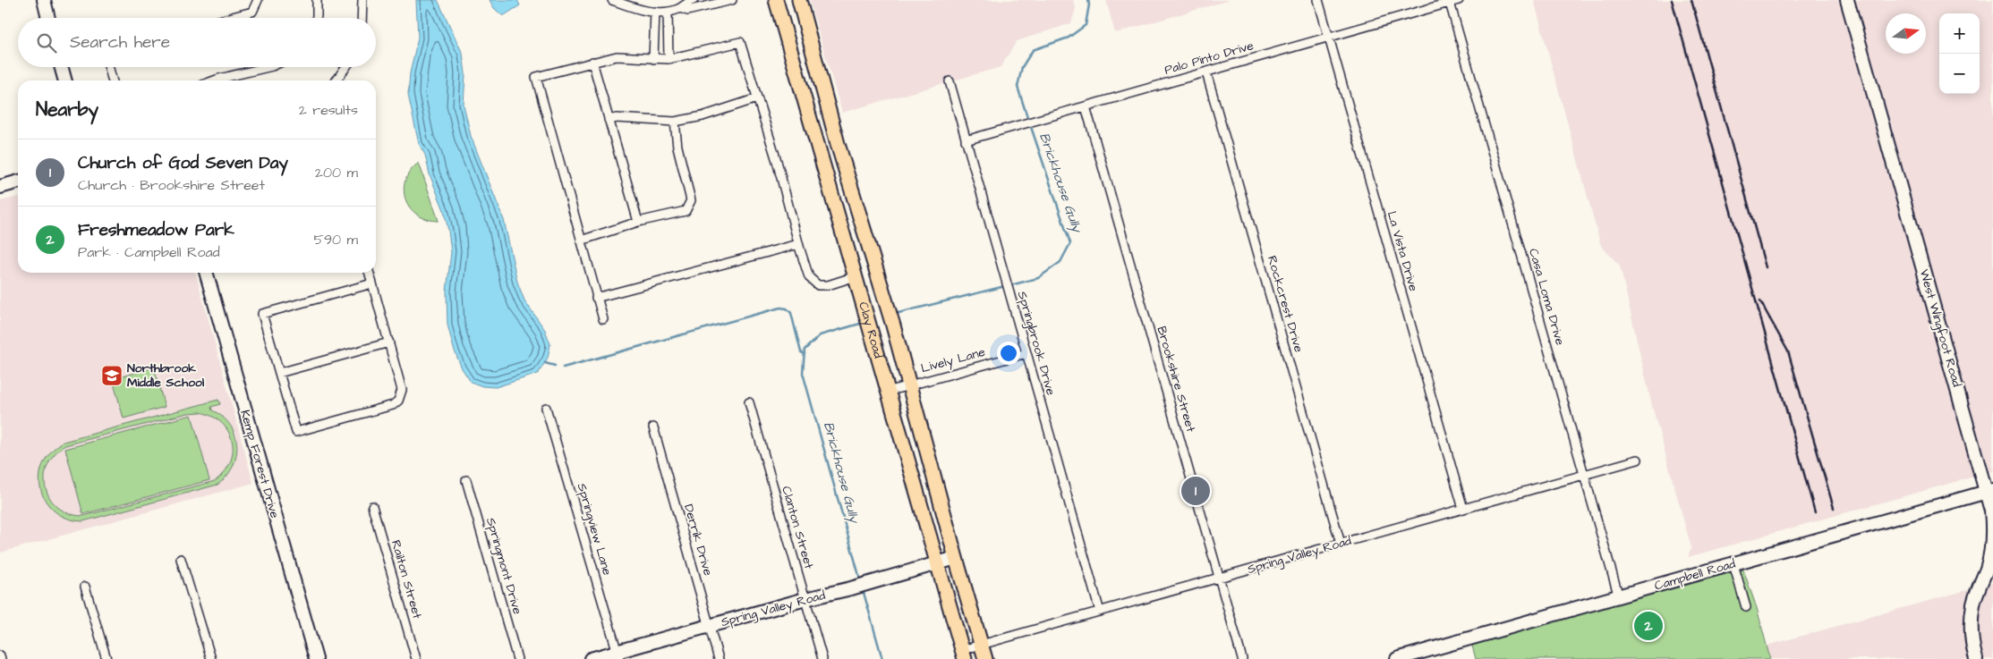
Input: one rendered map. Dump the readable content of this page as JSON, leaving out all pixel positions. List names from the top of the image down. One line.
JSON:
{"streets":{"main road":["Clay Road"],"street":["Palo Pinto Drive","La Vista Drive","Casa Loma Drive","Rockcrest Drive","West Wingfoot Road","Springbrook Drive","Lively Lane","Brookshire Street","Kemp Forest Drive","Clanton Street","Springview Lane","Derrik Drive","Spring Valley Road","Springmont Drive","Campbell Road","Railton Street"]},"crossings":[["Palo Pinto Drive","La Vista Drive"],["Palo Pinto Drive","Casa Loma Drive"],["Palo Pinto Drive","Rockcrest Drive"],["Palo Pinto Drive","Springbrook Drive"],["Palo Pinto Drive","Brookshire Street"],["La Vista Drive","Spring Valley Road"],["Casa Loma Drive","Spring Valley Road"],["Casa Loma Drive","Campbell Road"],["Rockcrest Drive","Spring Valley Road"],["West Wingfoot Road","Campbell Road"],["Clay Road","Lively Lane"],["Clay Road","Spring Valley Road"],["Springbrook Drive","Lively Lane"],["Springbrook Drive","Spring Valley Road"],["Brookshire Street","Spring Valley Road"],["Clanton Street","Spring Valley Road"],["Springview Lane","Spring Valley Road"],["Derrik Drive","Spring Valley Road"]],"water":["Brickhouse Gully"],"places":{"school or university":["Northbrook Middle School"]},"north":"right","page":{"map_buttons":["+","−"],"search":"Search here","heading":["Nearby","2 results"],"list":[{"mark":"1","name":"Church of God Seven Day","note":"Church · Brookshire Street","value":"200 m"},{"mark":"2","name":"Freshmeadow Park","note":"Park · Campbell Road","value":"590 m"}],"pins":["1","2"]}}
